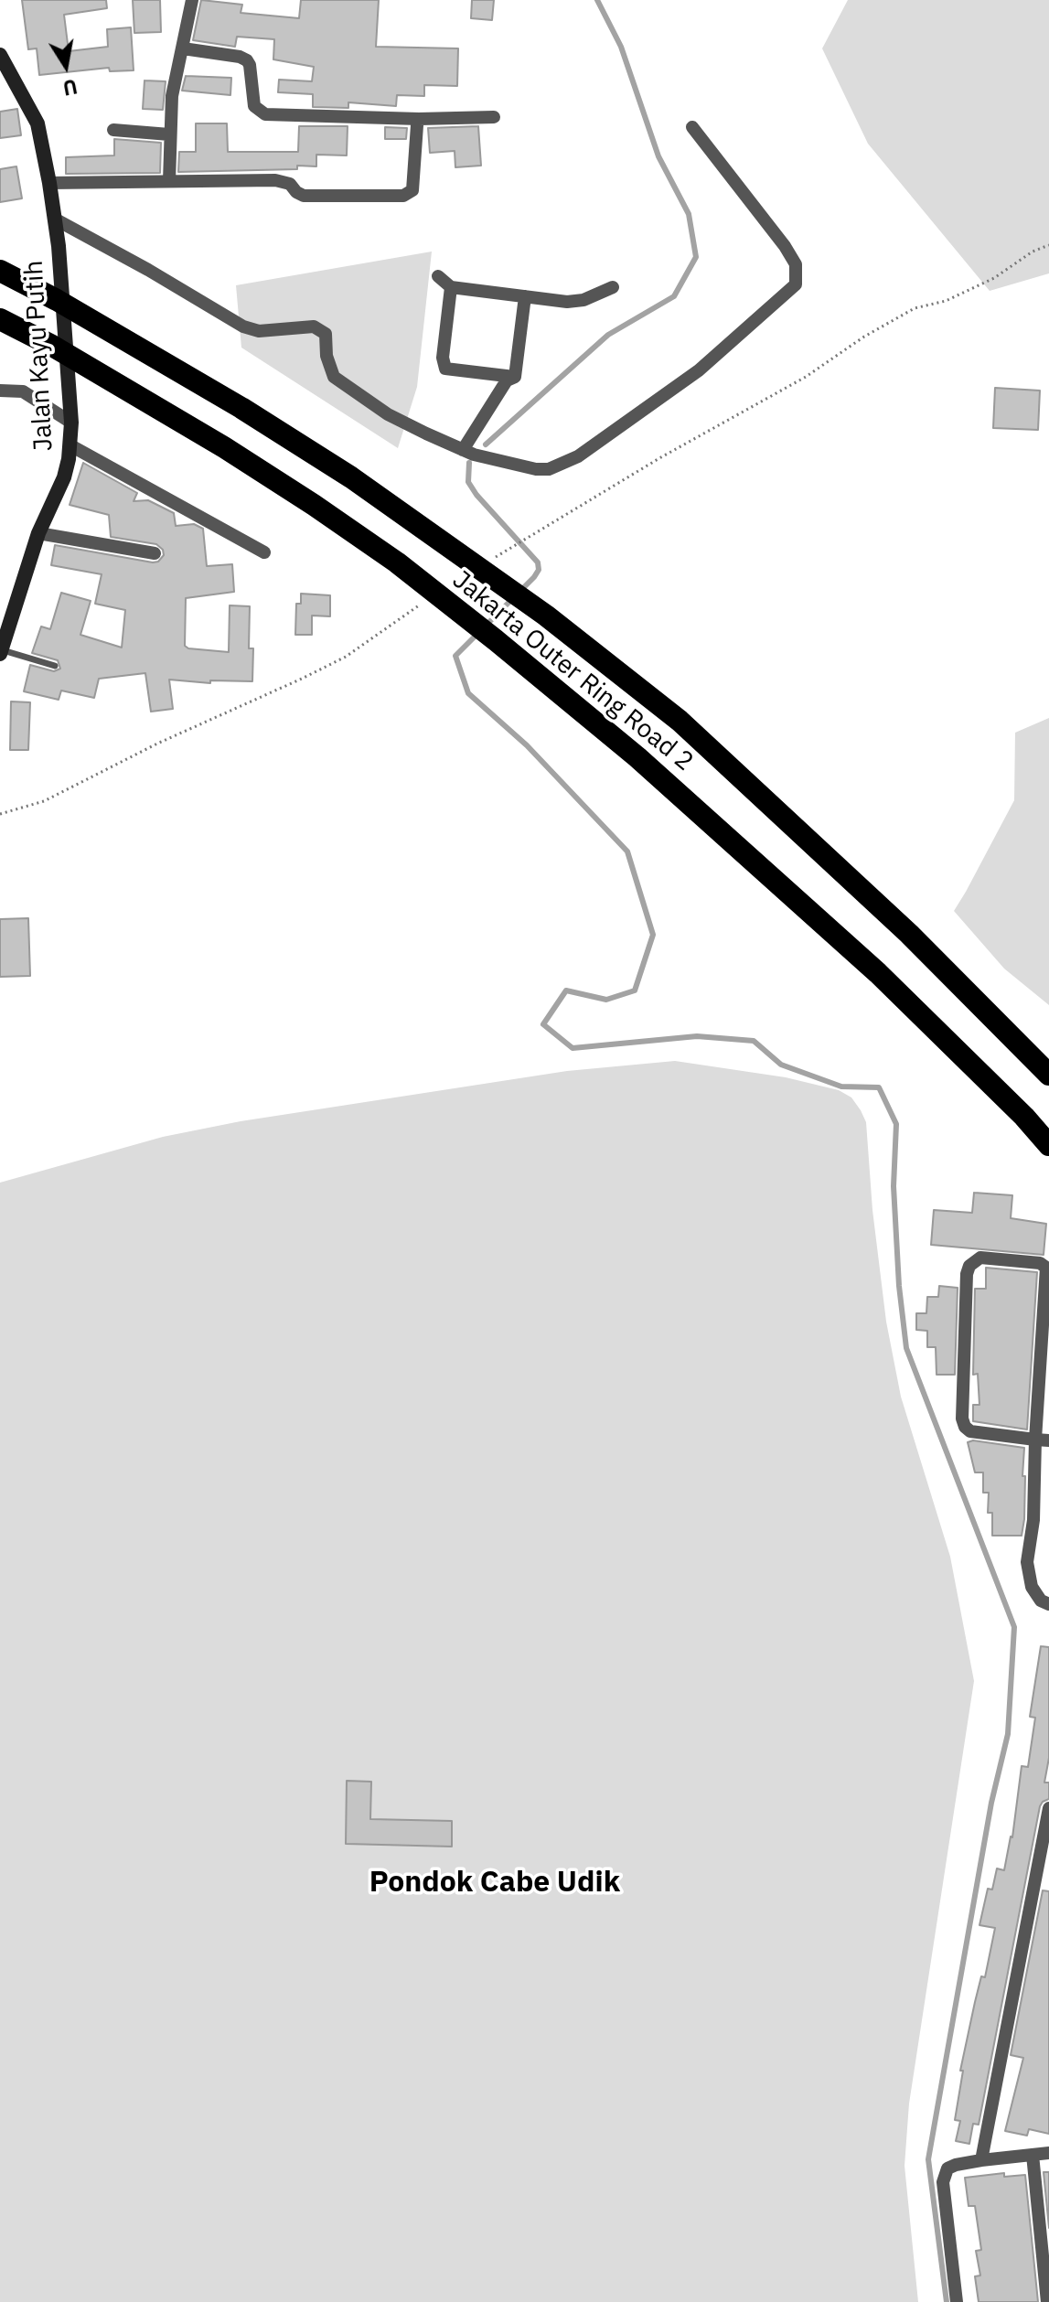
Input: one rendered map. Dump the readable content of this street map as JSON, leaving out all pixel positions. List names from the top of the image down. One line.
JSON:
{"streets":{"highway":["Jakarta Outer Ring Road 2"],"street":["Jalan Kayu Putih"]},"districts":["Pondok Cabe Udik"],"north":"bottom"}
